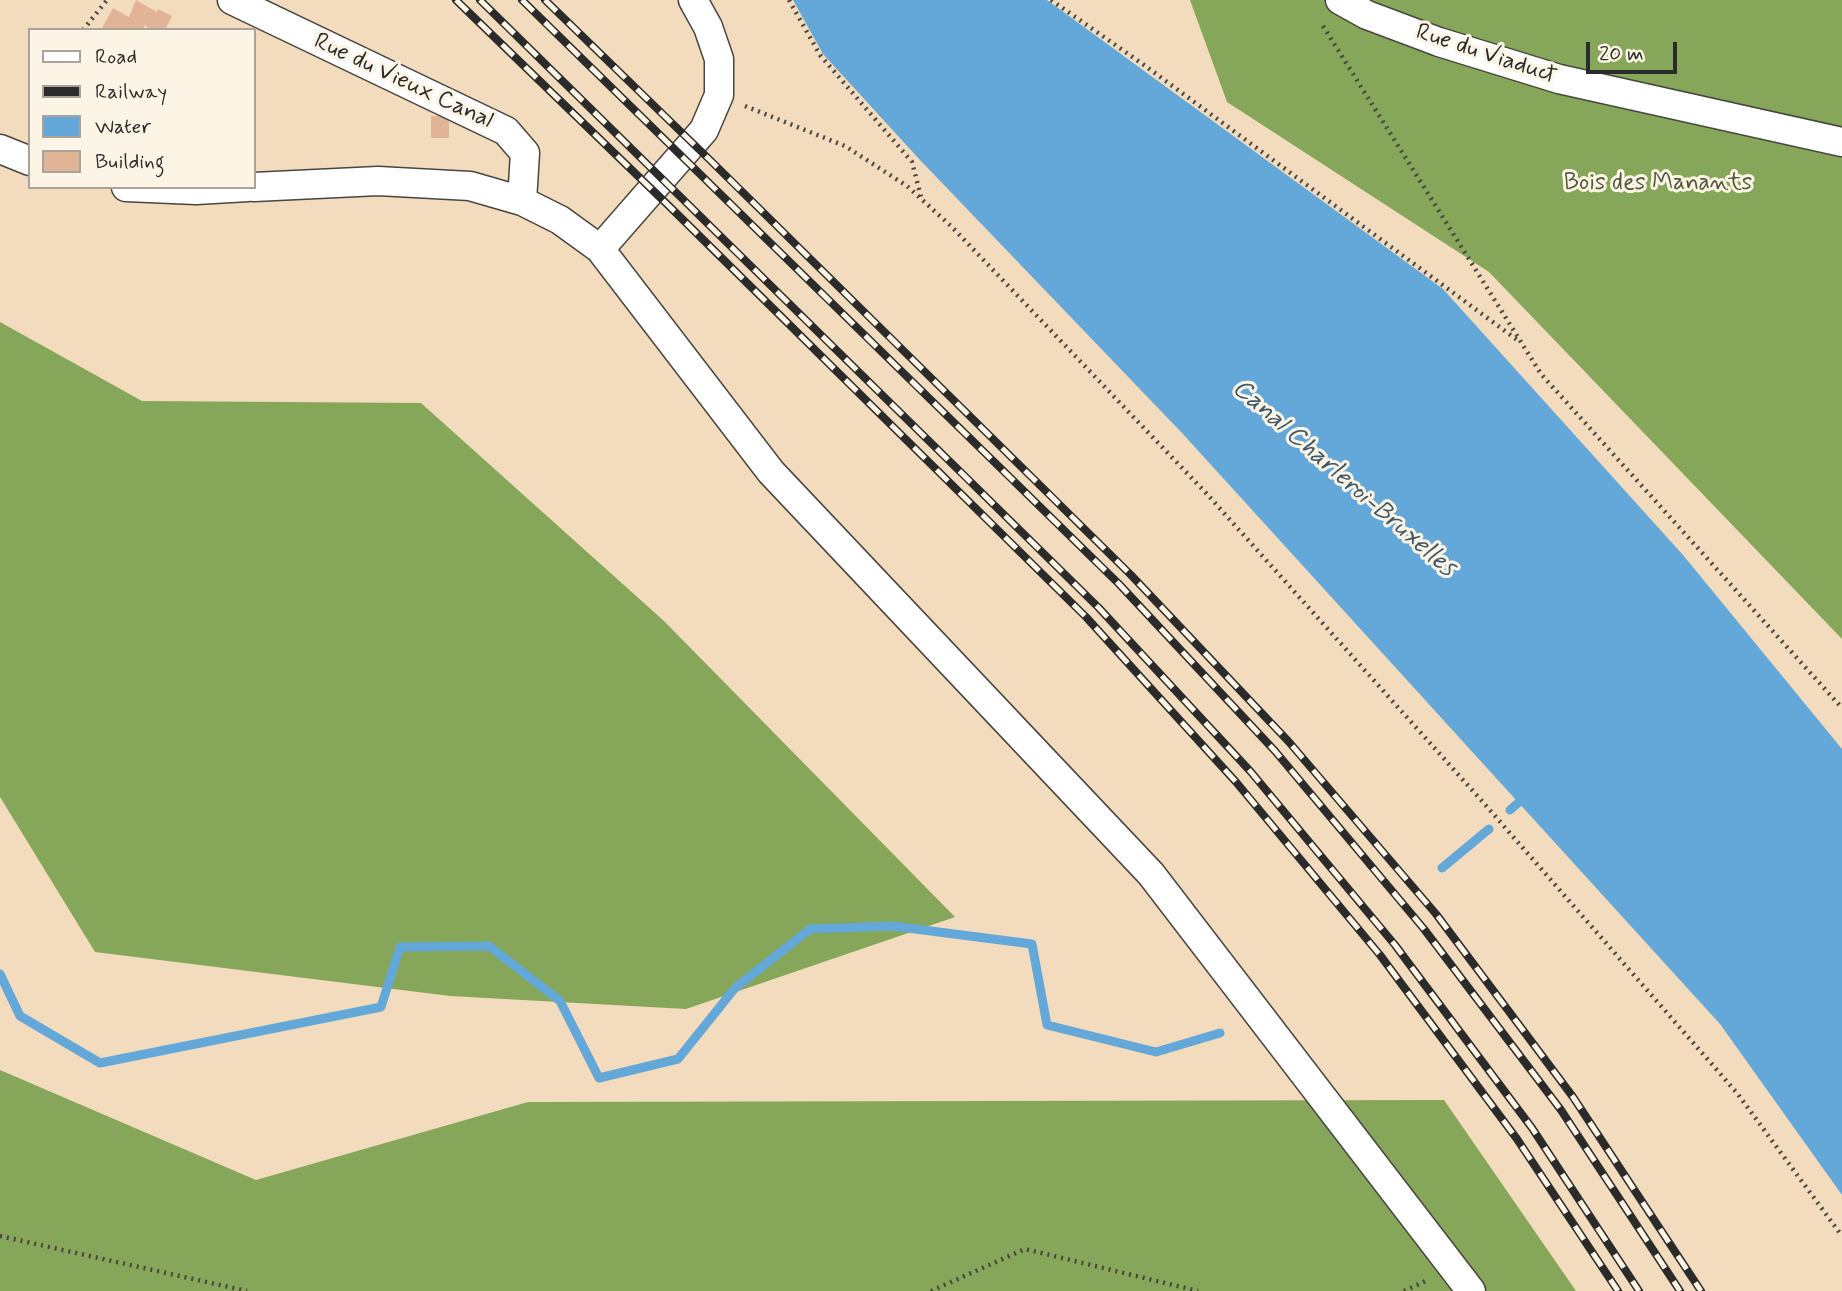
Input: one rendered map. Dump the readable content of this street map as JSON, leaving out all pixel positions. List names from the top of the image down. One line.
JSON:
{"streets":{"street":["Rue du Viaduct","Rue du Vieux Canal"]},"water":["Canal Charleroi-Bruxelles"],"parks":["Bois des Manants"],"legend":["Road","Railway","Water","Building"],"scale_bar":"20 m"}
